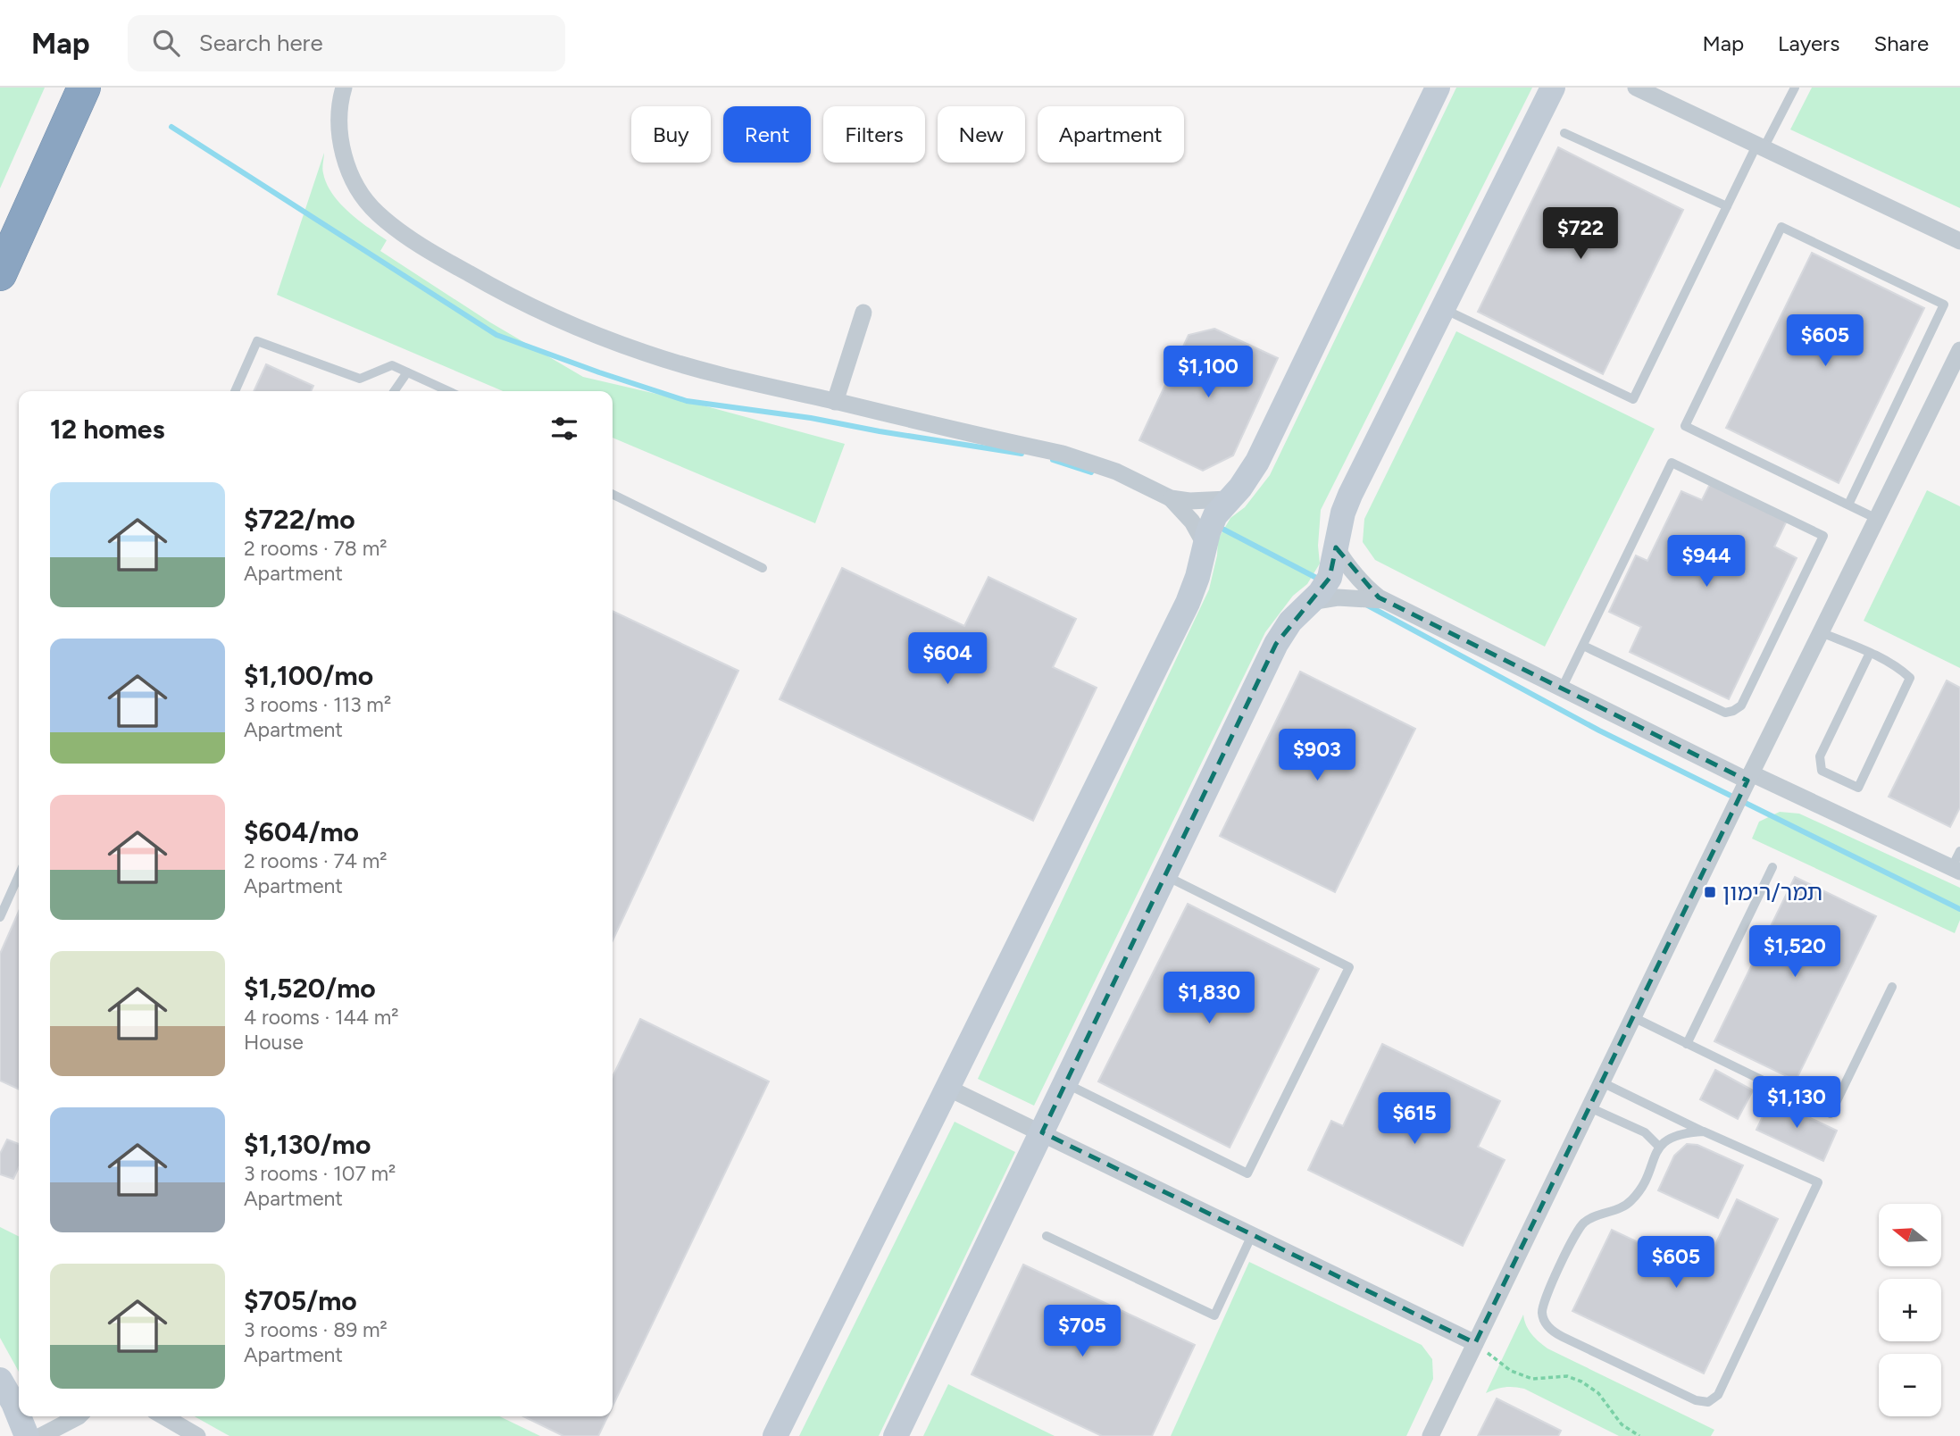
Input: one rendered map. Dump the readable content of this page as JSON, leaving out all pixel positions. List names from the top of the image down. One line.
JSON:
{"places":{"transit":["תמר/רימון"]},"north":"left","page":{"header":"Map","search":"Search here","nav":["Map","Layers","Share"],"chip":["Buy","Rent","Filters","New","Apartment"],"price":["$722","$605","$1,100","$944","$604","$903","$1,520","$1,830","$1,130","$615","$605","$705"],"heading":"12 homes","list":[{"name":"$722/mo","note":"2 rooms · 78 m² · Apartment"},{"name":"$1,100/mo","note":"3 rooms · 113 m² · Apartment"},{"name":"$604/mo","note":"2 rooms · 74 m² · Apartment"},{"name":"$1,520/mo","note":"4 rooms · 144 m² · House"},{"name":"$1,130/mo","note":"3 rooms · 107 m² · Apartment"},{"name":"$705/mo","note":"3 rooms · 89 m² · Apartment"}],"map_buttons":["+","−"]}}
